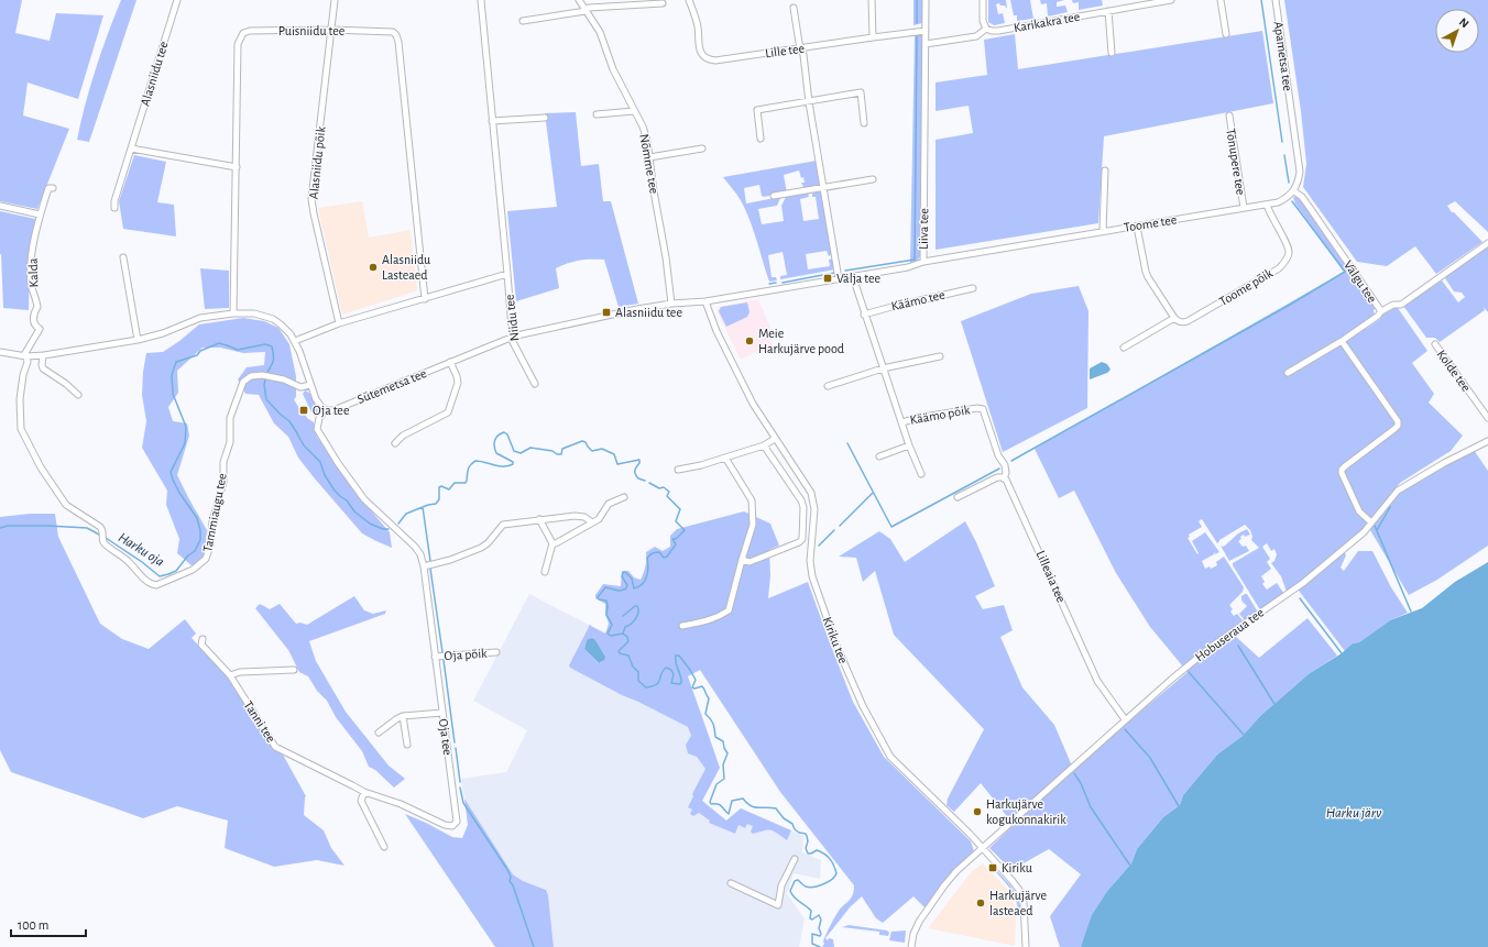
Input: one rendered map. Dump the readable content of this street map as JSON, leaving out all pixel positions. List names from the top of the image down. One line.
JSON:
{"streets":{"street":["Karikakra tee","Puisniidu tee","Lille tee","Apametsa tee","Alasniidu tee","Tõnupere tee","Alasniidu põik","Nõmme tee","Toome tee","Liiva tee","Kalda","Välgu tee","Toome põik","Käämo tee","Niidu tee","Kolde tee","Sütemetsa tee","Käämo põik","Tammiaugu tee","Lilleaia tee","Hobuseraua tee","Kiriku tee","Oja põik","Tanni tee","Oja tee"]},"crossings":[["Karikakra tee","Liiva tee"],["Puisniidu tee","Alasniidu põik"],["Lille tee","Liiva tee"],["Apametsa tee","Toome tee"],["Apametsa tee","Välgu tee"],["Tõnupere tee","Toome tee"],["Nõmme tee","Sütemetsa tee"],["Toome tee","Liiva tee"],["Toome tee","Välgu tee"],["Toome tee","Toome põik"],["Liiva tee","Sütemetsa tee"],["Liiva tee","Kiriku tee"],["Kalda","Tammiaugu tee"],["Niidu tee","Sütemetsa tee"],["Sütemetsa tee","Kiriku tee"],["Sütemetsa tee","Oja tee"],["Käämo põik","Lilleaia tee"],["Lilleaia tee","Hobuseraua tee"],["Hobuseraua tee","Kiriku tee"],["Oja põik","Oja tee"],["Tanni tee","Oja tee"]],"water":["Harku oja","Harku järv"],"places":{"other":["Alasniidu Lasteaed","Meie Harkujärve pood","Harkujärve kogukonnakirik","Harkujärve lasteaed"],"transit":["Välja tee","Alasniidu tee","Oja tee","Kiriku"]},"scale_bar":"100 m","north":"top right"}
